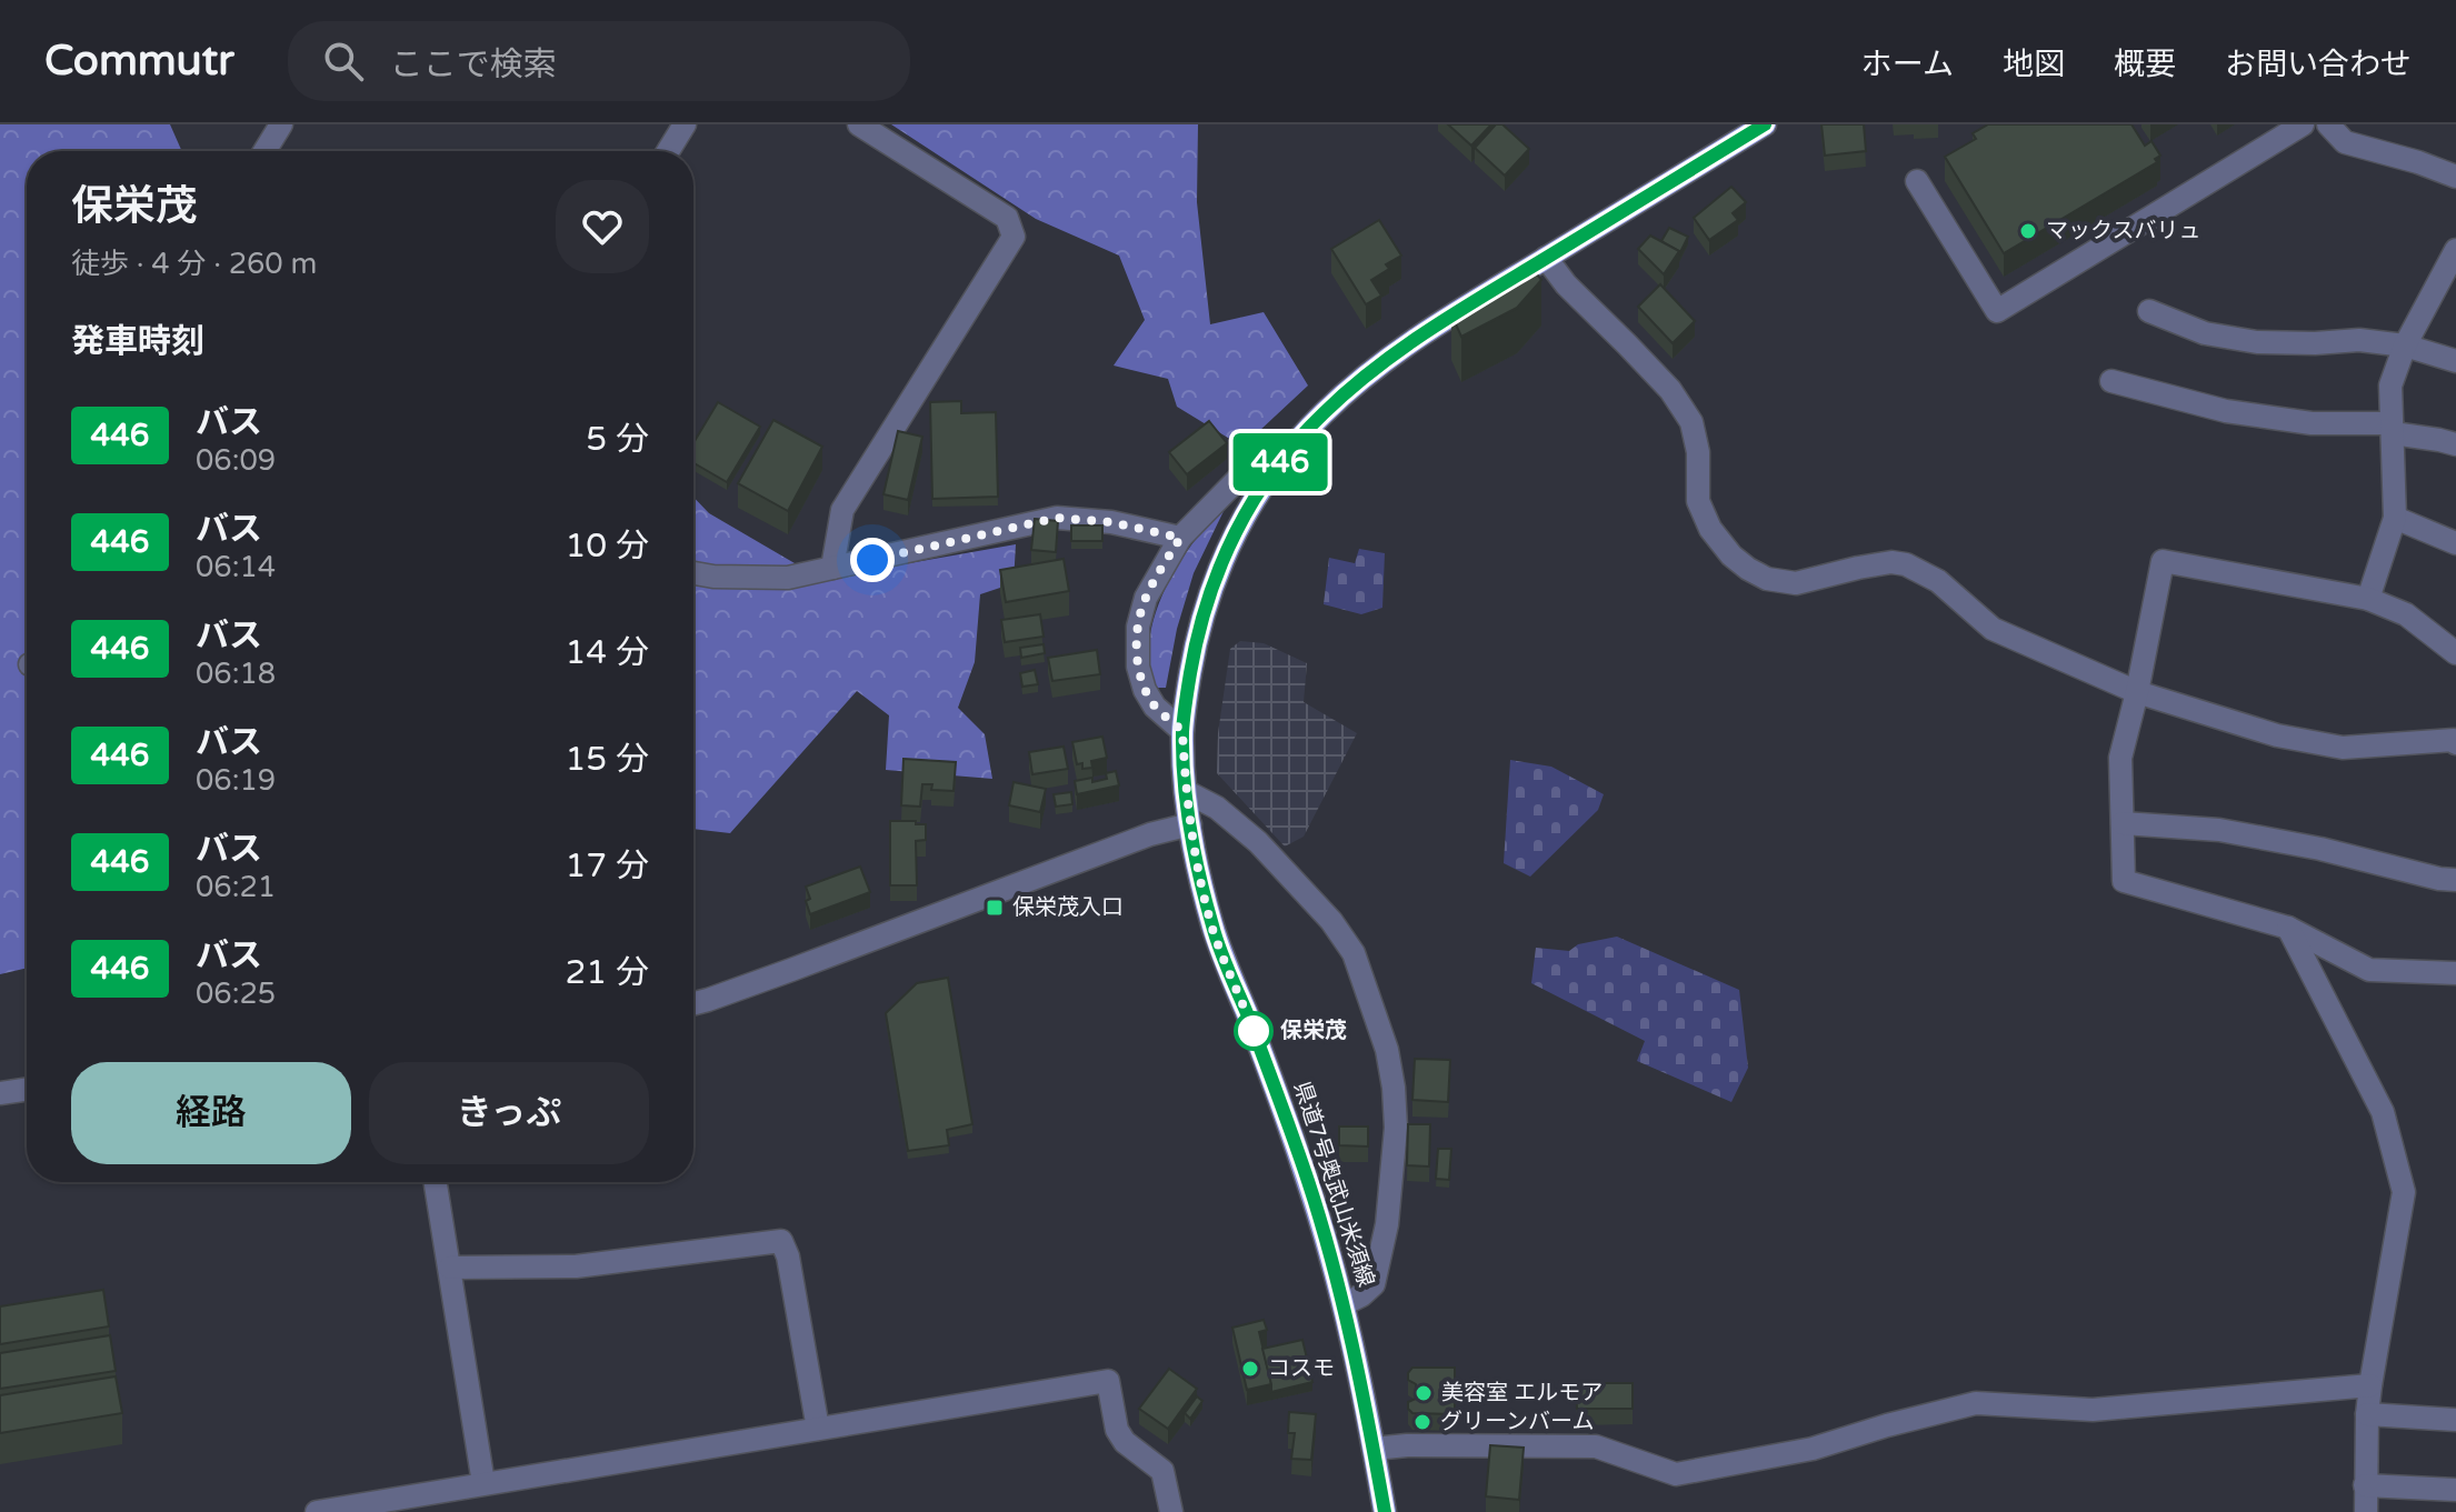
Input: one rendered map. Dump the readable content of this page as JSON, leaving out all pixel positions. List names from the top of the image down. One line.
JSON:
{"streets":{"main road":["県道7号奥武山米須線"]},"places":{"other":["マックスバリュ","保栄茂","コスモ","美容室 エルモア","グリーンバーム"],"transit":["保栄茂入口"]},"lines":["bus line 446"],"page":{"header":"Commutr","search":"ここで検索","nav":["ホーム","地図","概要","お問い合わせ"],"on_map":"446","heading":[["保栄茂","徒歩 · 4 分 · 260 m"],"発車時刻"],"list":[{"mark":"446","name":"バス","note":"06:09","value":"5 分"},{"mark":"446","name":"バス","note":"06:14","value":"10 分"},{"mark":"446","name":"バス","note":"06:18","value":"14 分"},{"mark":"446","name":"バス","note":"06:19","value":"15 分"},{"mark":"446","name":"バス","note":"06:21","value":"17 分"},{"mark":"446","name":"バス","note":"06:25","value":"21 分"}],"buttons":["経路","きっぷ"]}}
